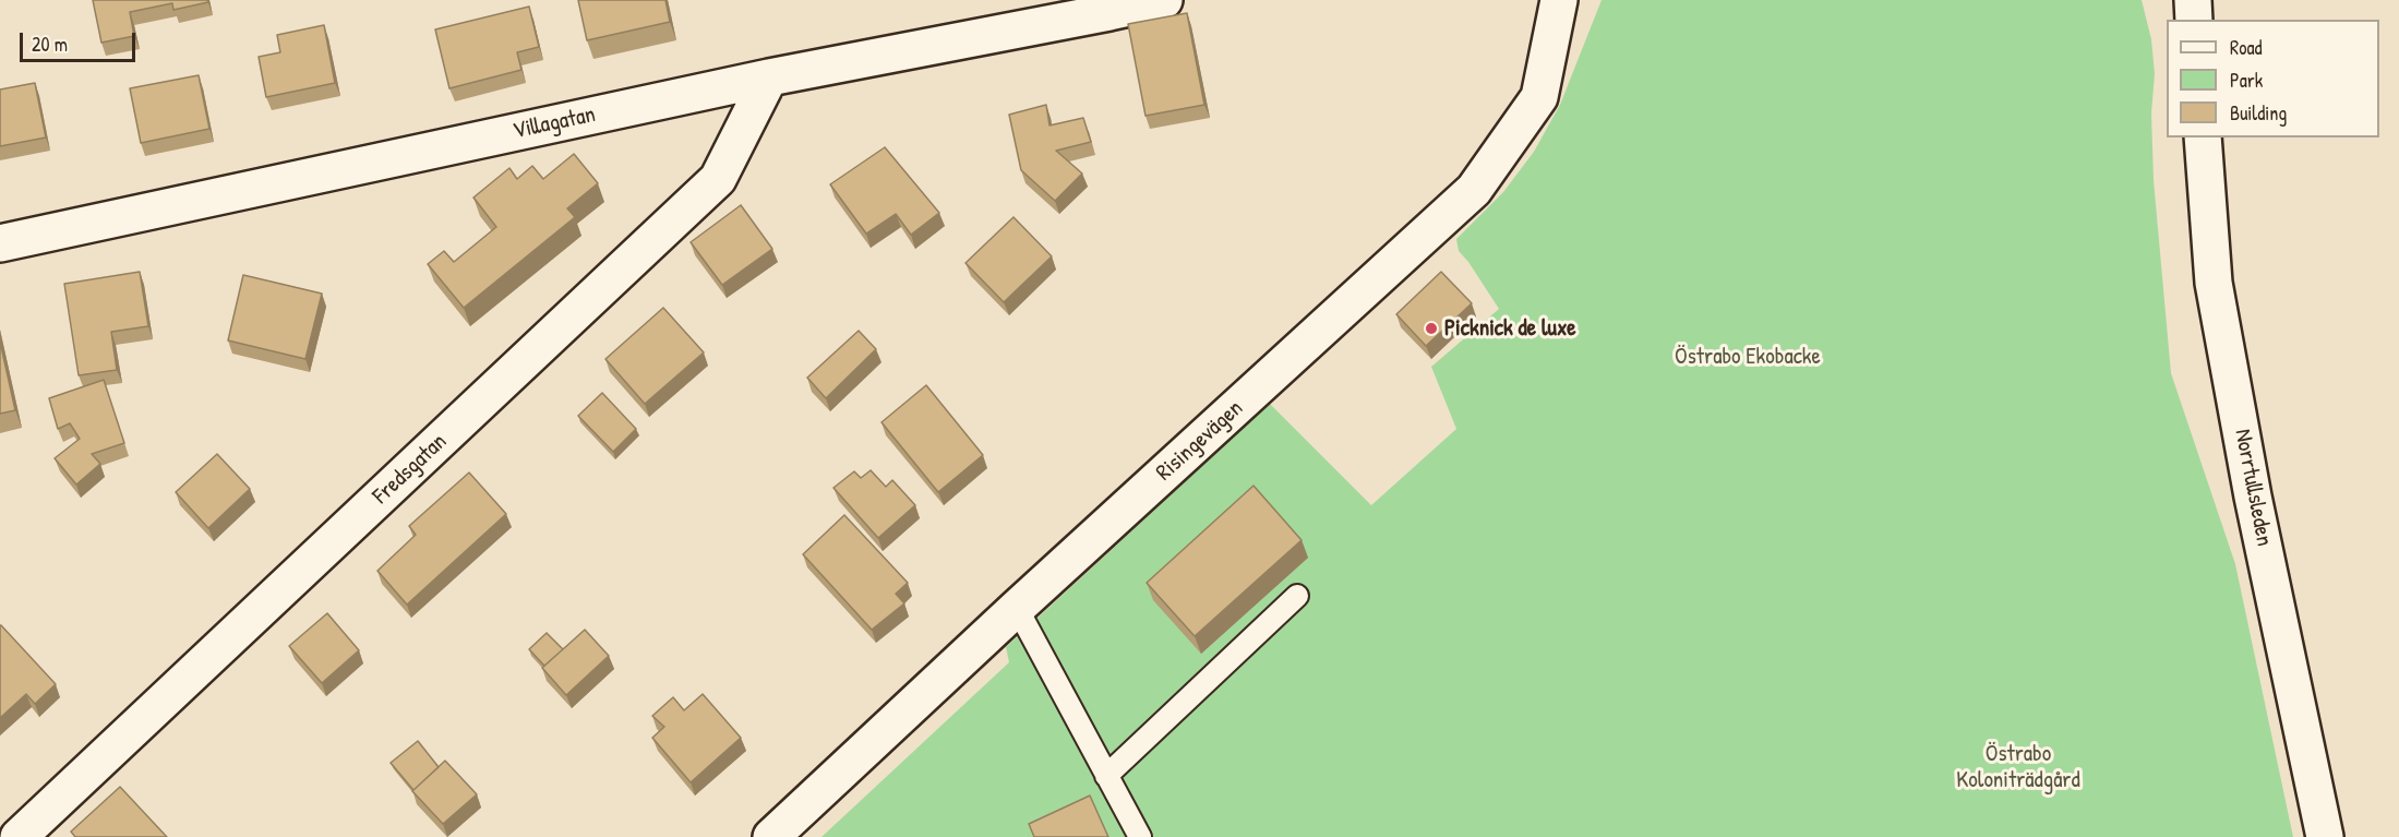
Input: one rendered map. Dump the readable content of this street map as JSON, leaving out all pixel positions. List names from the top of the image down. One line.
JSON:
{"streets":{"street":["Villagatan","Risingevägen","Fredsgatan","Norrtullsleden"]},"crossings":[["Villagatan","Fredsgatan"]],"parks":["Östrabo Ekobacke","Östrabo Koloniträdgård"],"places":["Picknick de luxe"],"legend":["Road","Park","Building"],"scale_bar":"20 m"}
